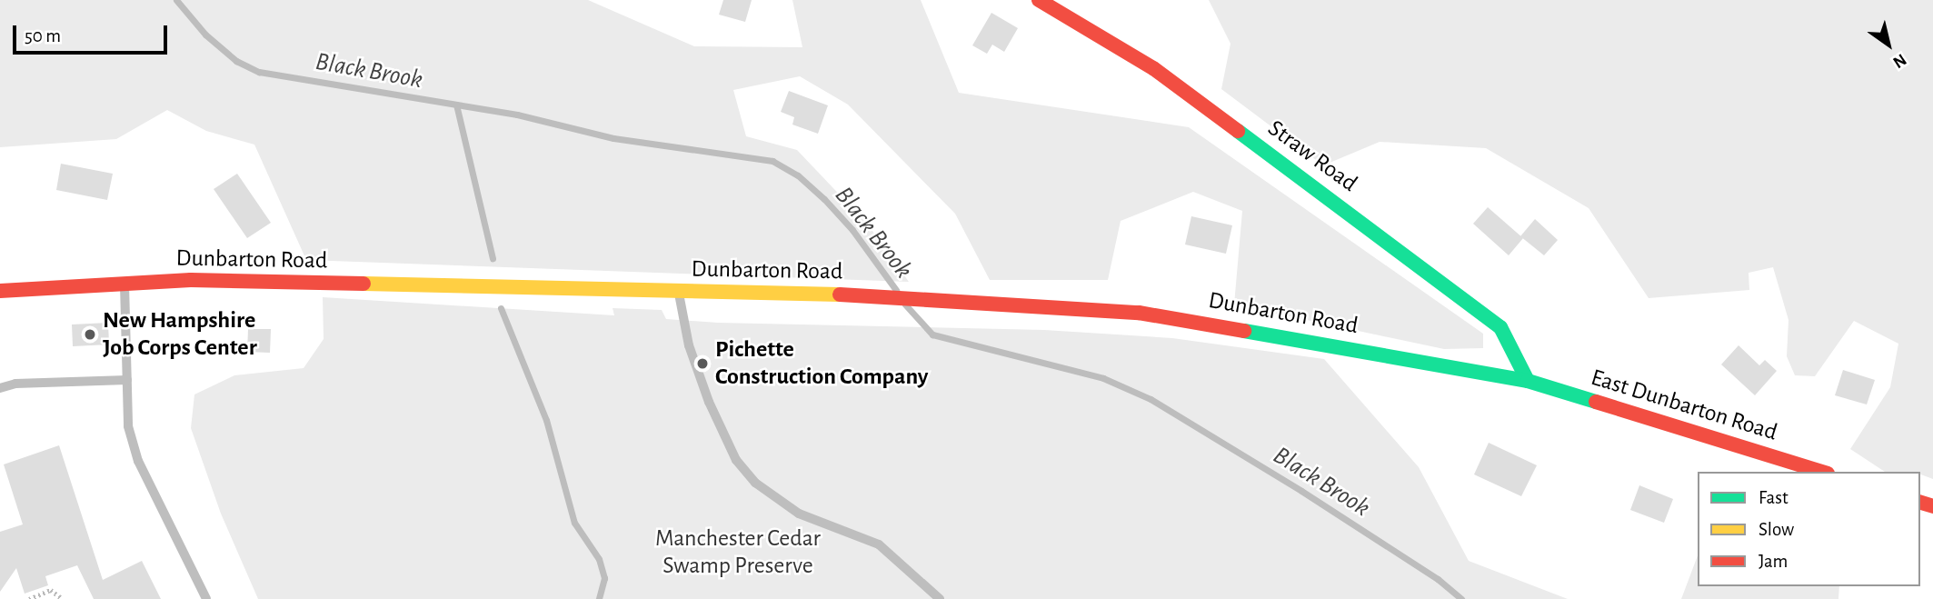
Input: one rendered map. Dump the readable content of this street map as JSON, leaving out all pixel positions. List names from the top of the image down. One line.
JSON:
{"streets":{"street":["Straw Road","Dunbarton Road","East Dunbarton Road"]},"crossings":[["Straw Road","Dunbarton Road"],["Straw Road","East Dunbarton Road"],["Dunbarton Road","East Dunbarton Road"]],"water":["Black Brook"],"parks":["Manchester Cedar Swamp Preserve"],"places":["New Hampshire Job Corps Center","Pichette Construction Company"],"legend":["Fast","Slow","Jam"],"scale_bar":"50 m","north":"bottom right"}
